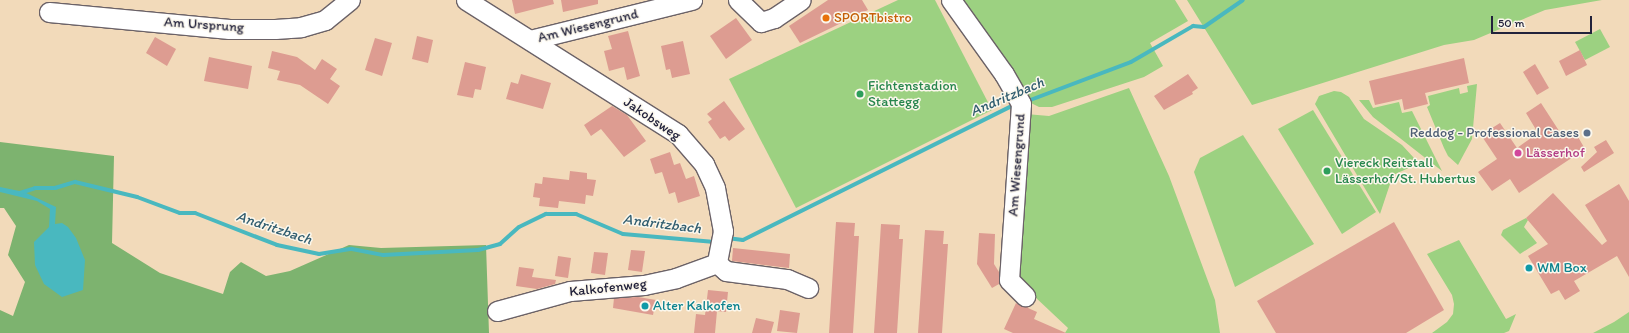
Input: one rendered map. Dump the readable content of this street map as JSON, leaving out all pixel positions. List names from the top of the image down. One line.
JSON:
{"streets":{"street":["Am Ursprung","Am Wiesengrund","Jakobsweg","Kalkofenweg"]},"crossings":[["Am Wiesengrund","Jakobsweg"],["Jakobsweg","Kalkofenweg"]],"water":["Andritzbach"],"places":["SPORTbistro","Fichtenstadion Stattegg","Reddog - Professional Cases","Lässerhof","Viereck Reitstall Lässerhof/St. Hubertus","WM Box","Alter Kalkofen"],"scale_bar":"50 m"}
